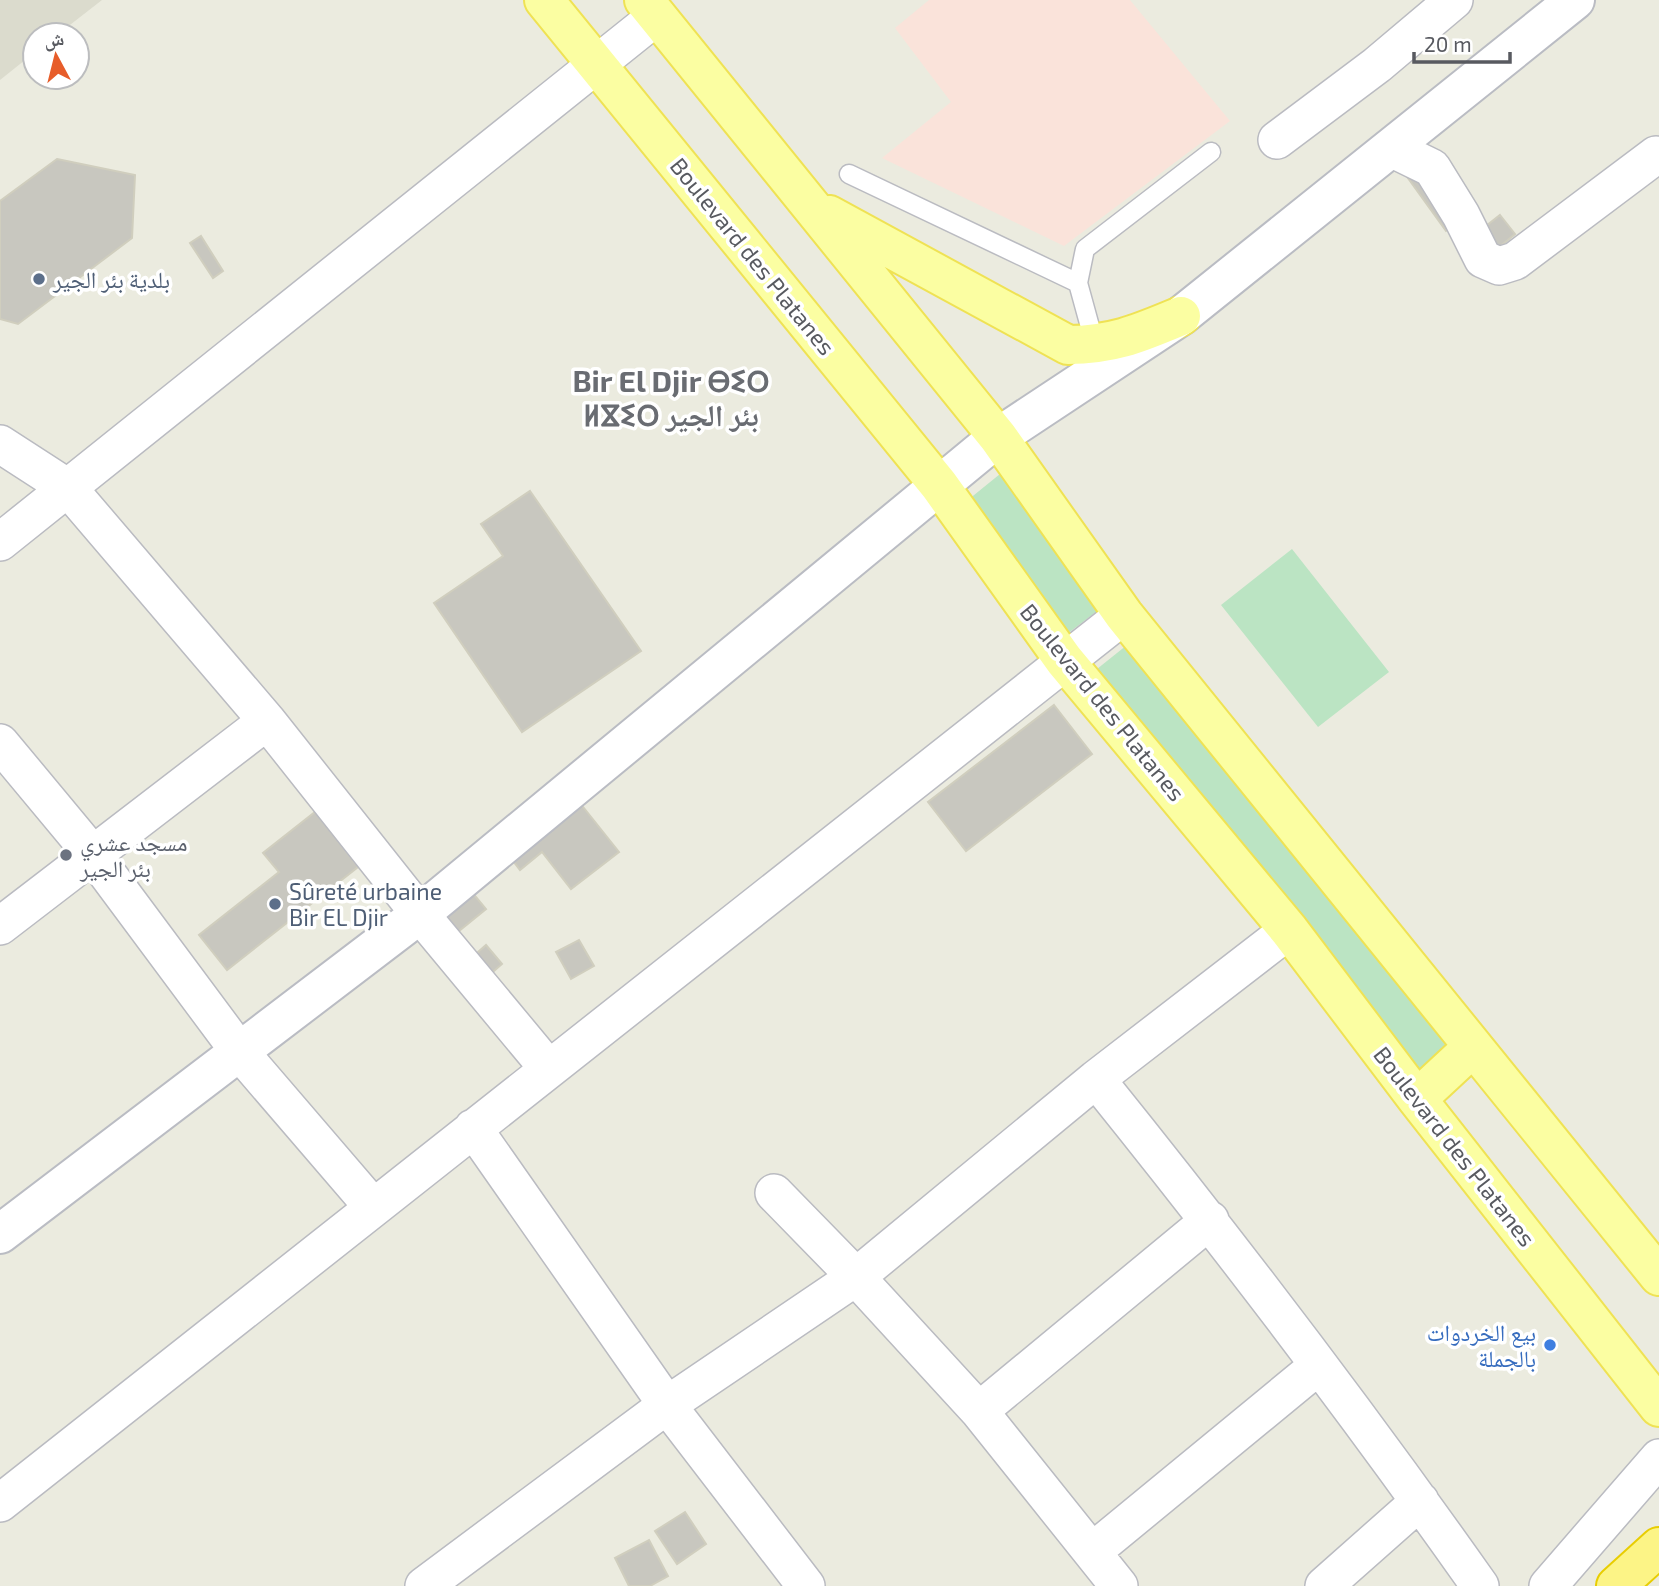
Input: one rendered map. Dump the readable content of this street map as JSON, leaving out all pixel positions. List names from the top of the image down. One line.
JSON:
{"streets":{"main road":["Boulevard des Platanes"]},"districts":["Bir El Djir ⴱⵉⵔ ⵍⴵⵉⵔ بئر الجير"],"places":["بلدية بئر الجير","مسجد عشري بئر الجير","Sûreté urbaine Bir EL Djir","بيع الخردوات بالجملة"],"scale_bar":"20 m","north":"top"}
